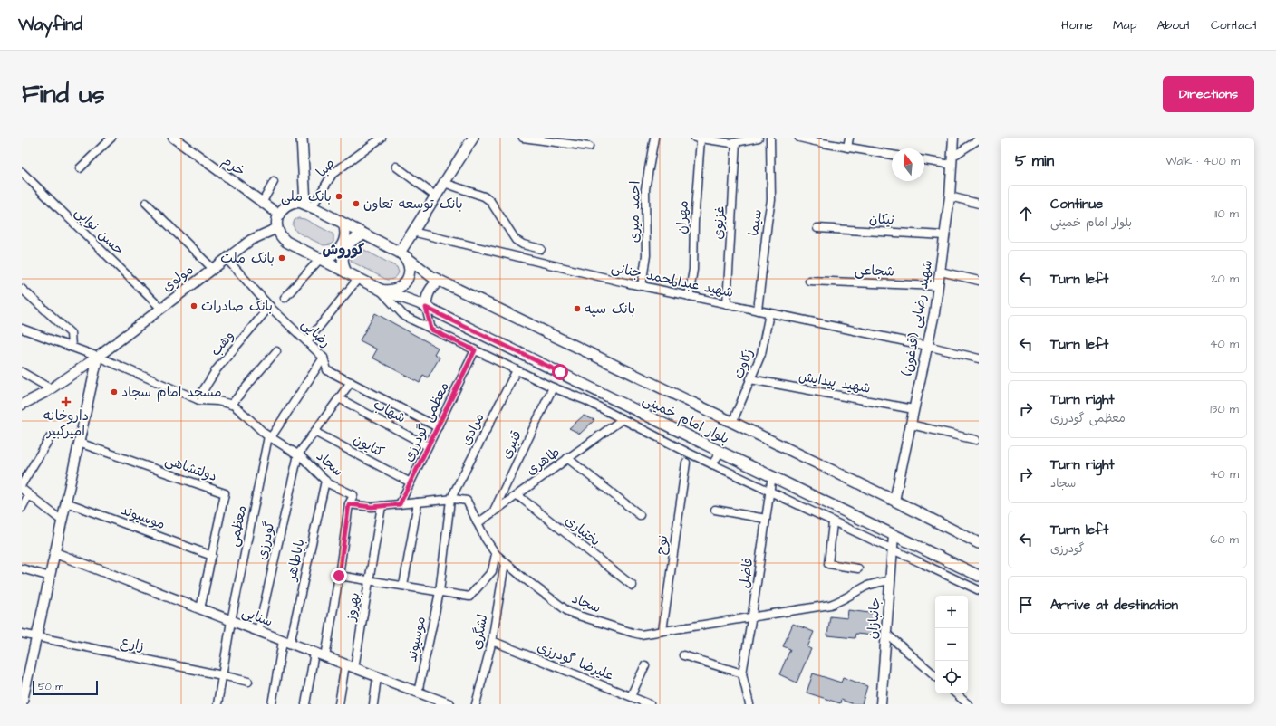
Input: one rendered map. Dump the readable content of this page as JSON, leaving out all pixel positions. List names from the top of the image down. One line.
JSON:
{"streets":{"main road":["بلوار امام خمینی"],"street":["خرم","صبا","احمد میری","مهران","نیکان","غزنوی","سیما","حسن نوابی","شجاعی","مولوی","شهید عبدالمحمد جنانی","(قدغون) شهید رضایی","رضایی","وهب","زکاوت","شهید پیدایش","شهاب","معظمی گودرزی","مرادی","قنبری","کتایون","طاهری","سجاد","دولتشاهی","موسیوند","معظمی","بختیاری","گودرزی","نوح","باباطاهر","فاضل","بهروز","سنایی","جانبازان","لشگری","زارع","علیرضا گودرزی"]},"crossings":[["خرم","صبا"],["خرم","مولوی"],["صبا","مولوی"],["احمد میری","شهید عبدالمحمد جنانی"],["مهران","شهید عبدالمحمد جنانی"],["نیکان","(قدغون) شهید رضایی"],["غزنوی","شهید عبدالمحمد جنانی"],["سیما","شهید عبدالمحمد جنانی"],["حسن نوابی","مولوی"],["شجاعی","(قدغون) شهید رضایی"],["مولوی","رضایی"],["مولوی","سجاد"],["شهید عبدالمحمد جنانی","(قدغون) شهید رضایی"],["شهید عبدالمحمد جنانی","زکاوت"],["(قدغون) شهید رضایی","شهید پیدایش"],["(قدغون) شهید رضایی","بلوار امام خمینی"],["رضایی","وهب"],["رضایی","معظمی گودرزی"],["وهب","سجاد"],["زکاوت","شهید پیدایش"],["زکاوت","بلوار امام خمینی"],["شهاب","معظمی گودرزی"],["بلوار امام خمینی","فاضل"],["بلوار امام خمینی","جانبازان"],["معظمی گودرزی","کتایون"],["معظمی گودرزی","سجاد"],["مرادی","سجاد"],["مرادی","موسیوند"],["قنبری","طاهری"],["طاهری","سجاد"],["طاهری","بختیاری"],["سجاد","موسیوند"],["سجاد","معظمی"],["سجاد","گودرزی"],["سجاد","نوح"],["سجاد","باباطاهر"],["سجاد","فاضل"],["سجاد","بهروز"],["سجاد","جانبازان"],["سجاد","لشگری"],["دولتشاهی","موسیوند"],["دولتشاهی","سنایی"],["موسیوند","سنایی"],["معظمی","سنایی"],["گودرزی","سنایی"],["باباطاهر","سنایی"],["بهروز","سنایی"],["لشگری","علیرضا گودرزی"]],"districts":["کوروش"],"places":{"other":["بانک ملی","بانک توسعه تعاون","بانک ملت","بانک صادرات","بانک سپه","مسجد امام سجاد"],"health":["داروخانه امیرکبیر"]},"scale_bar":"50 m","north":"top","page":{"header":"Wayfind","nav":["Home","Map","About","Contact"],"buttons":"Directions","title":"Find us","heading":["5 min","Walk · 400 m"],"list":[["Continue","بلوار امام خمینی","110 m"],["Turn left","20 m"],["Turn left","40 m"],["Turn right","معظمی گودرزی","130 m"],["Turn right","سجاد","40 m"],["Turn left","گودرزی","60 m"],"Arrive at destination"],"map_buttons":["+","−"],"scale":"50 m"}}
